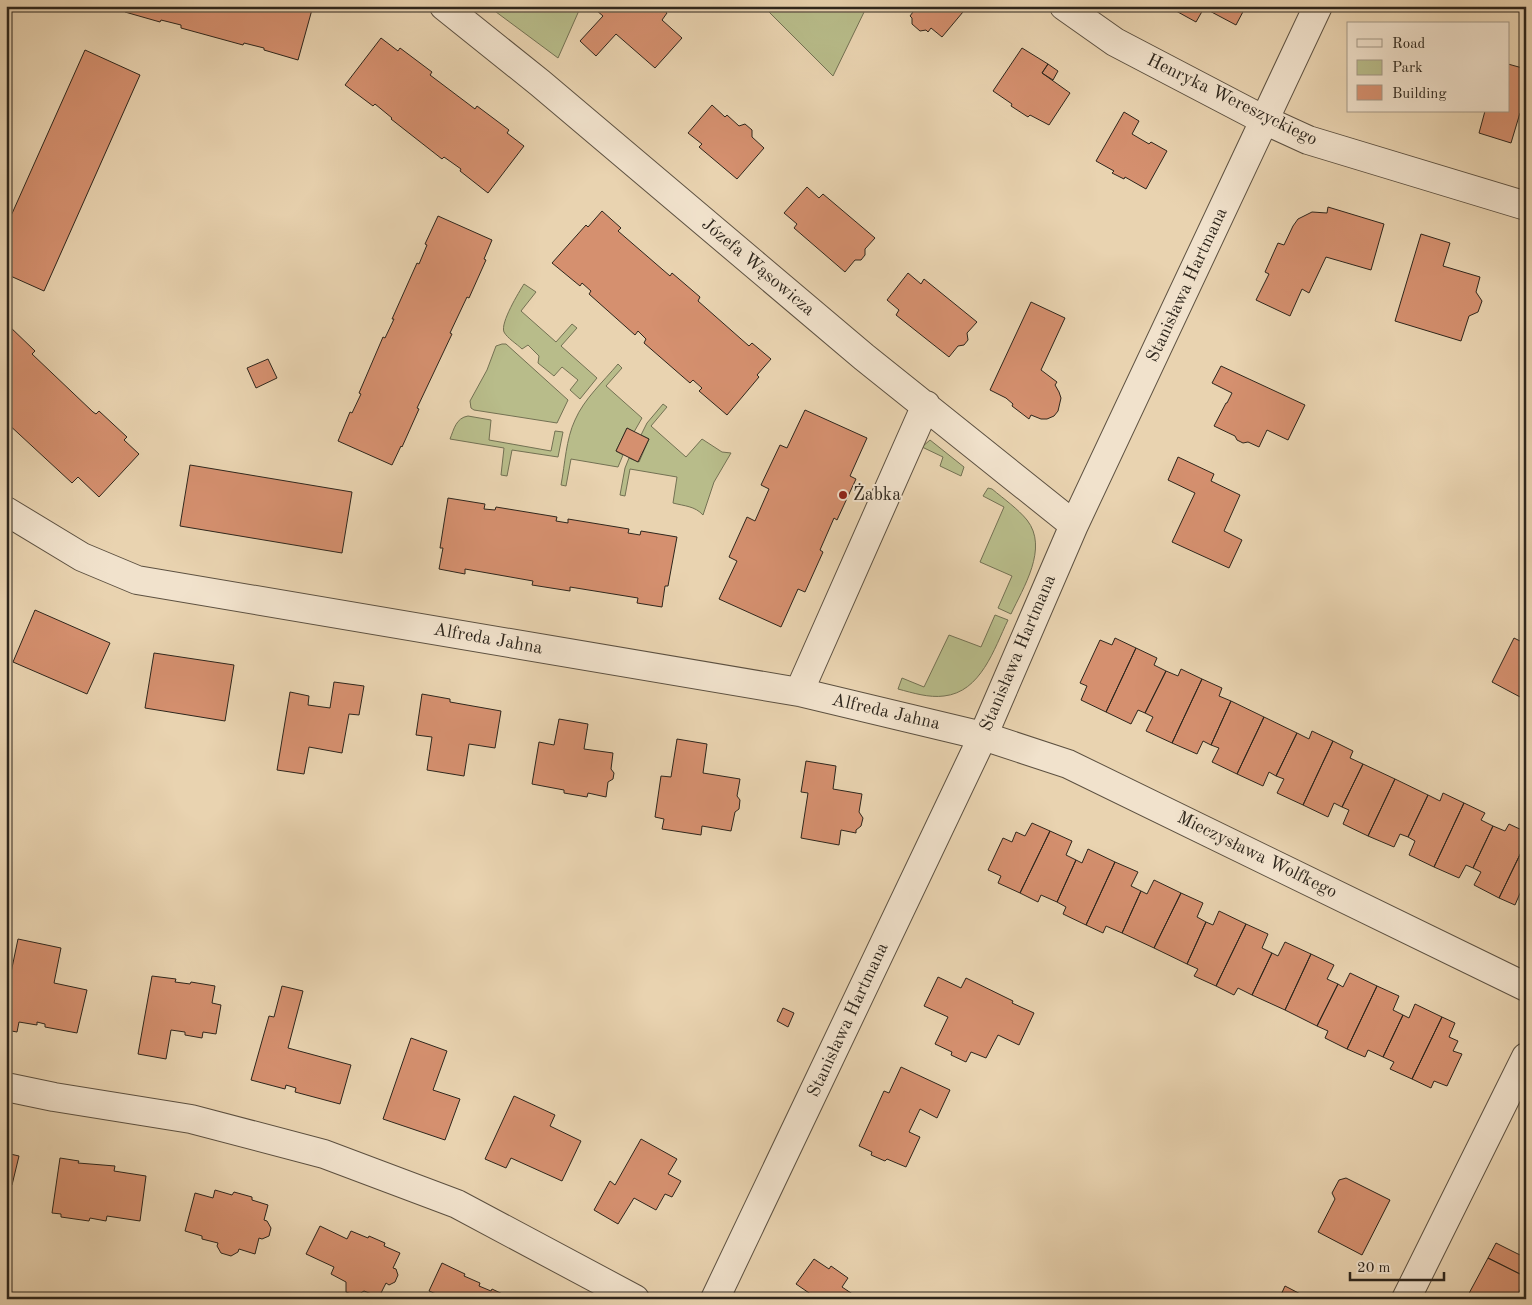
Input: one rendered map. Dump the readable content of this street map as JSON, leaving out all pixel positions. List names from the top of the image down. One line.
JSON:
{"streets":{"street":["Henryka Wereszyckiego","Józefa Wąsowicza","Stanisława Hartmana","Alfreda Jahna","Mieczysława Wolfkego"]},"crossings":[["Henryka Wereszyckiego","Stanisława Hartmana"],["Józefa Wąsowicza","Stanisława Hartmana"],["Stanisława Hartmana","Alfreda Jahna"],["Stanisława Hartmana","Mieczysława Wolfkego"],["Alfreda Jahna","Mieczysława Wolfkego"]],"places":["Żabka"],"legend":["Road","Park","Building"],"scale_bar":"20 m"}
